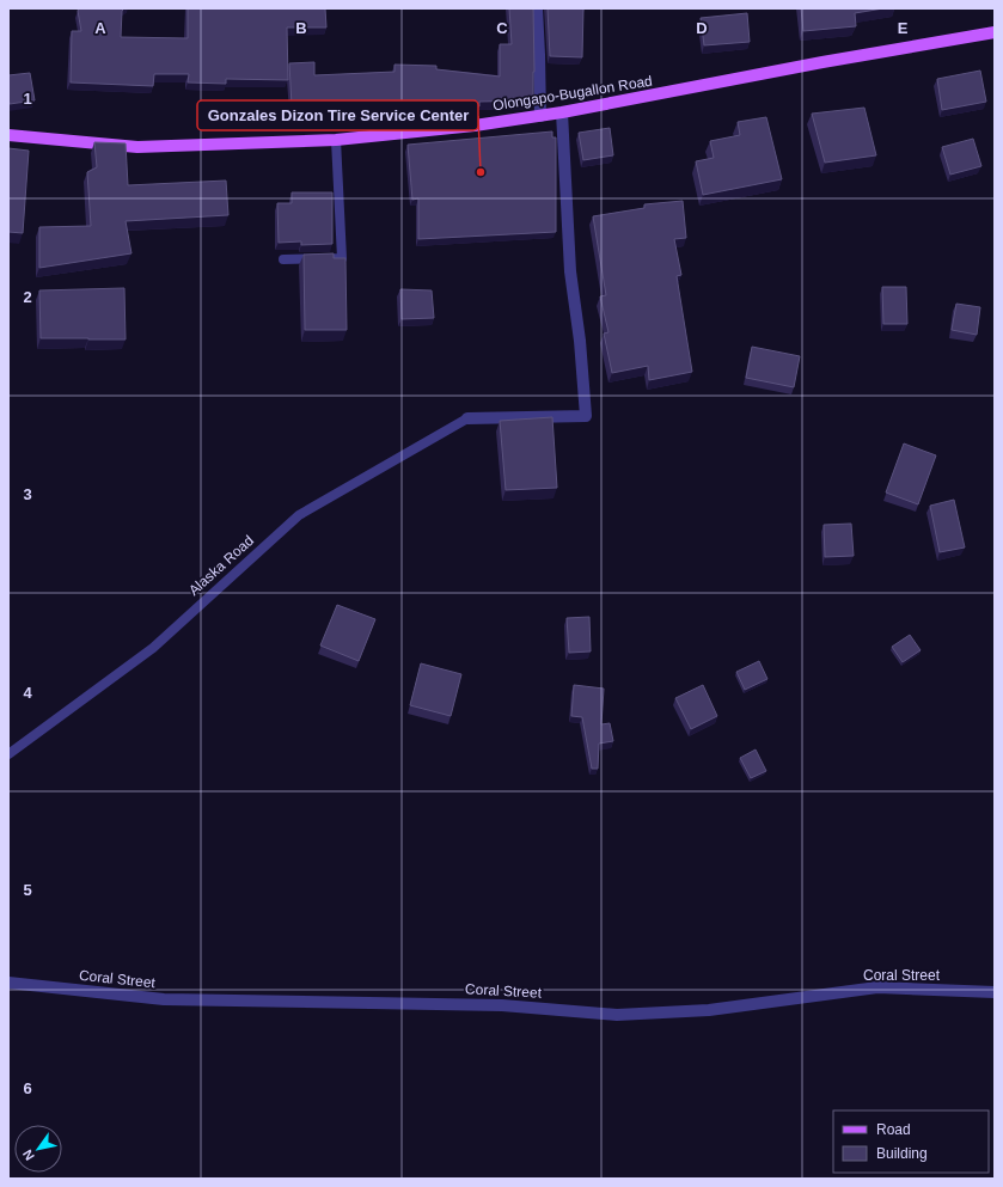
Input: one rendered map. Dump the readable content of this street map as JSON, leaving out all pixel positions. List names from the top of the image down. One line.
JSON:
{"streets":{"main road":["Olongapo-Bugallon Road"],"street":["Coral Street"],"lane":["Alaska Road"]},"places":["Gonzales Dizon Tire Service Center"],"legend":["Road","Building"],"north":"bottom left","grid":{"columns":["A","B","C","D","E"],"rows":["1","2","3","4","5","6"]}}
